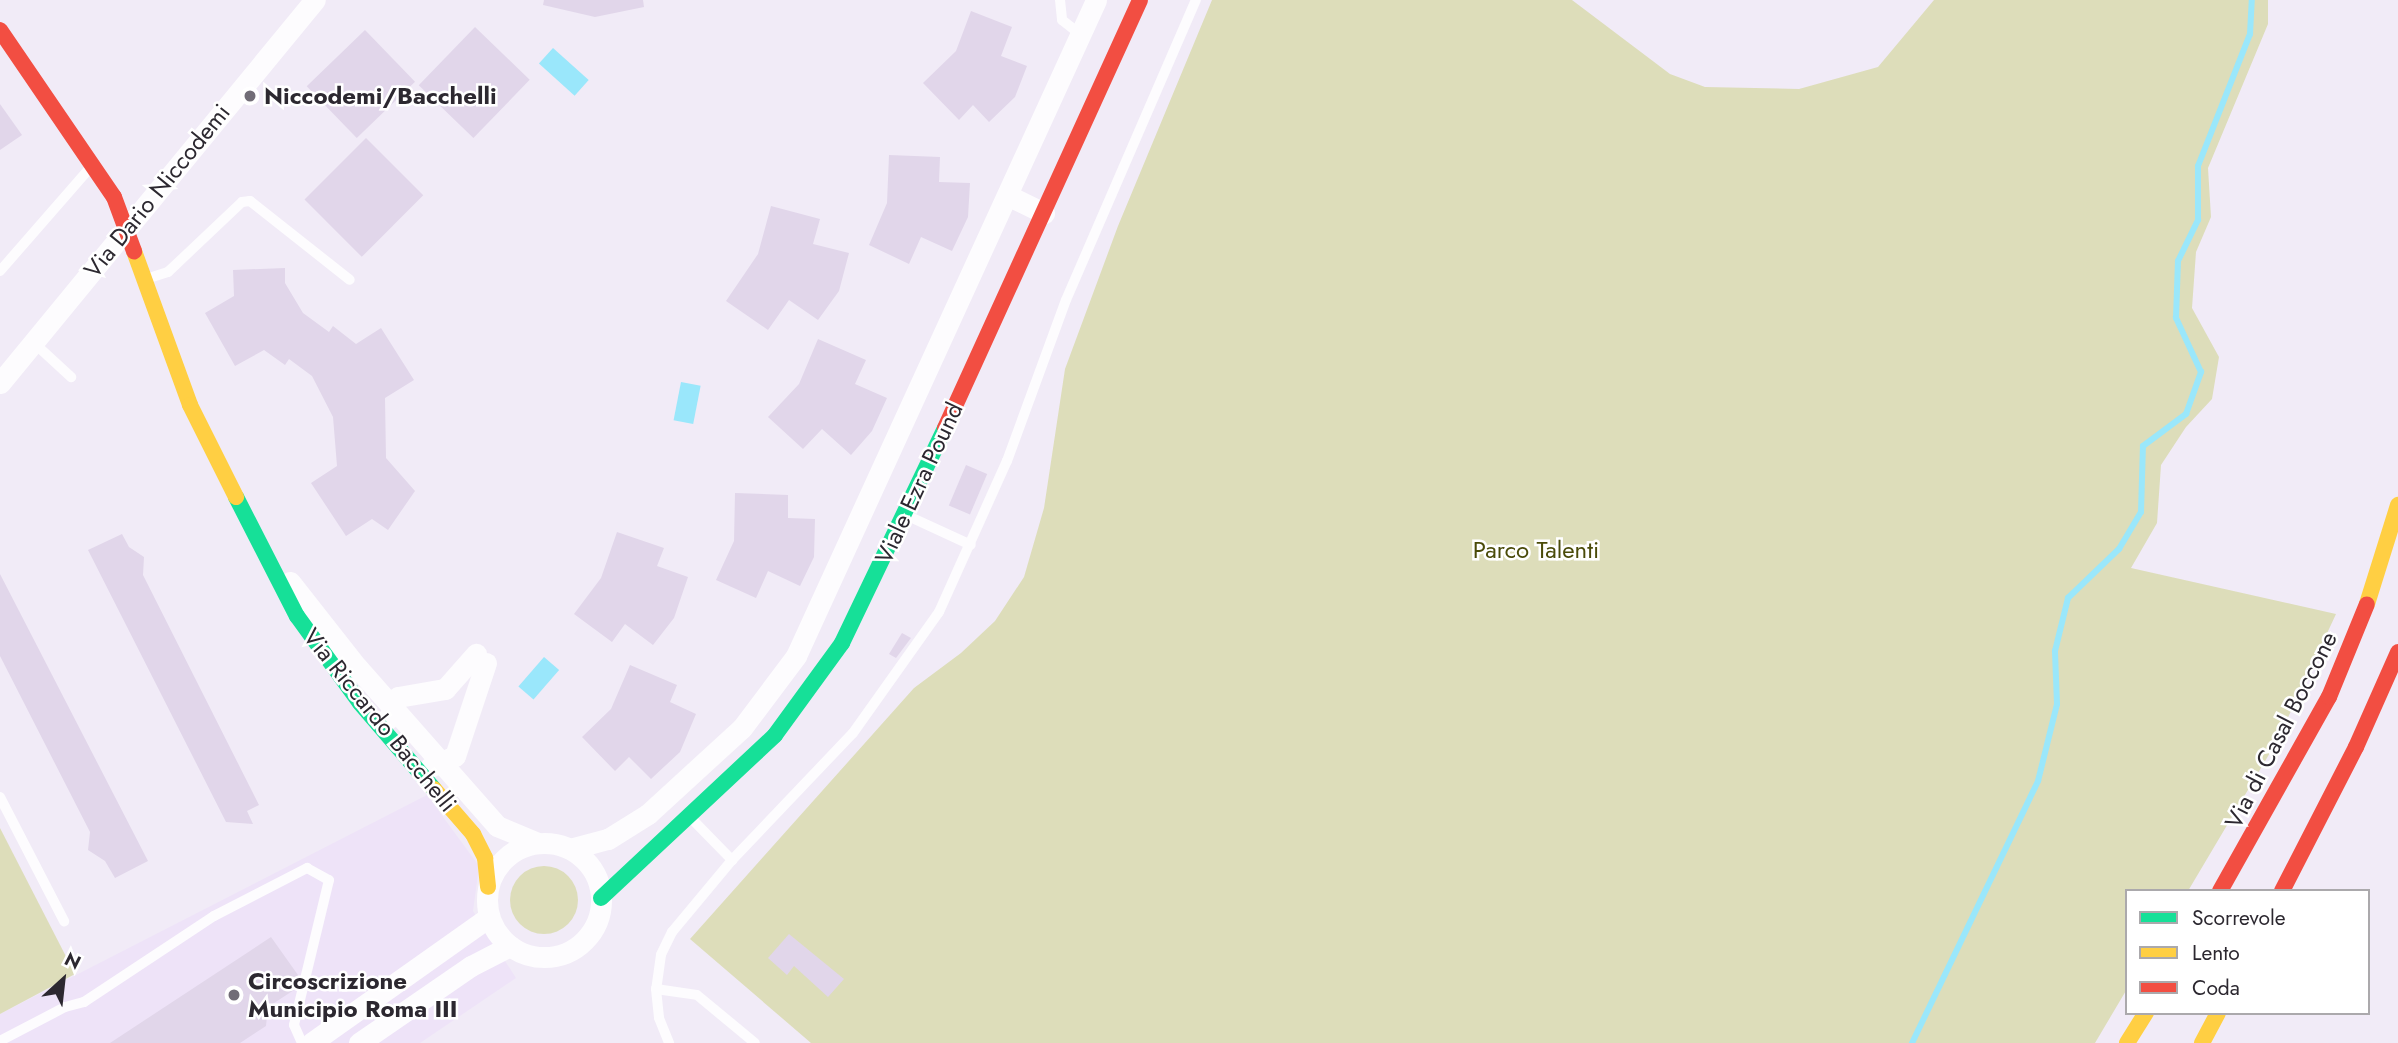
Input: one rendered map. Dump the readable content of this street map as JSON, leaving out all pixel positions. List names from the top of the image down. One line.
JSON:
{"streets":{"street":["Via Dario Niccodemi","Viale Ezra Pound","Via Riccardo Bacchelli","Via di Casal Boccone"]},"crossings":[["Via Dario Niccodemi","Via Riccardo Bacchelli"],["Viale Ezra Pound","Via Riccardo Bacchelli"]],"parks":["Parco Talenti"],"places":["Niccodemi/Bacchelli","Circoscrizione Municipio Roma III"],"legend":["Scorrevole","Lento","Coda"],"north":"top right"}
